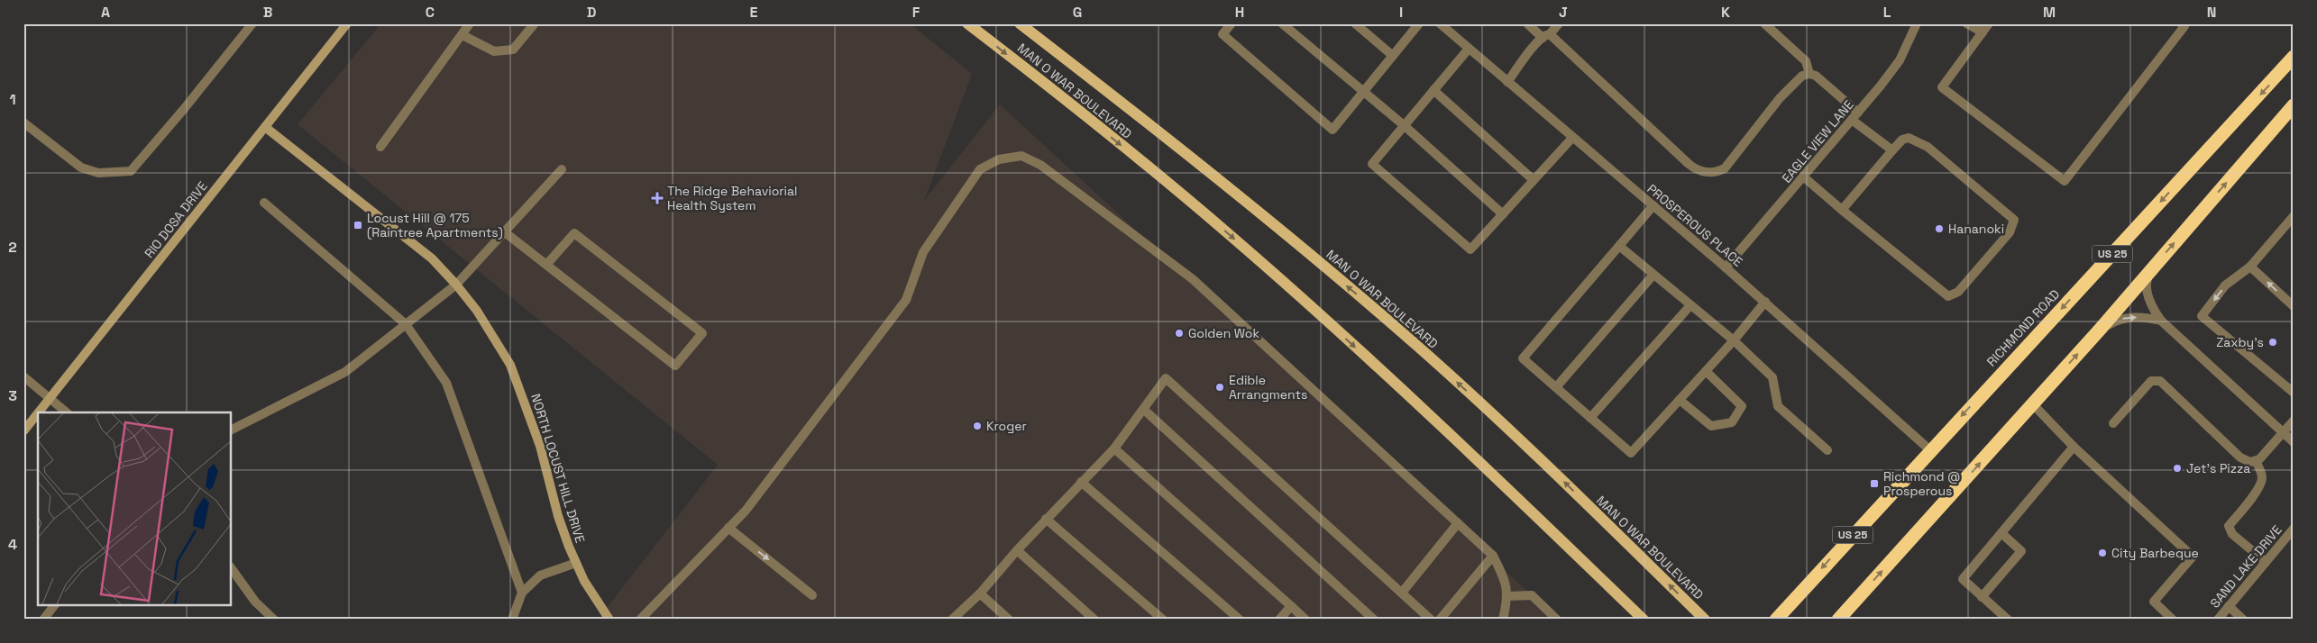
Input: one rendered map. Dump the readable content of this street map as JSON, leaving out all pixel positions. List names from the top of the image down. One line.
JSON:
{"streets":{"highway":["US 25","RICHMOND ROAD"],"main road":["MAN O WAR BOULEVARD"],"street":["EAGLE VIEW LANE","RIO DOSA DRIVE","PROSPEROUS PLACE","NORTH LOCUST HILL DRIVE","SAND LAKE DRIVE"]},"crossings":[["EAGLE VIEW LANE","PROSPEROUS PLACE"],["RIO DOSA DRIVE","NORTH LOCUST HILL DRIVE"],["PROSPEROUS PLACE","RICHMOND ROAD"]],"places":{"health":["The Ridge Behaviorial Health System"],"transit":["Locust Hill @ 175 (Raintree Apartments)","Richmond @ Prosperous"],"other":["Hananoki","Golden Wok","Zaxby's","Edible Arrangments","Kroger","Jet's Pizza","City Barbeque"]},"grid":{"columns":["A","B","C","D","E","F","G","H","I","J","K","L","M","N"],"rows":["1","2","3","4"]}}
